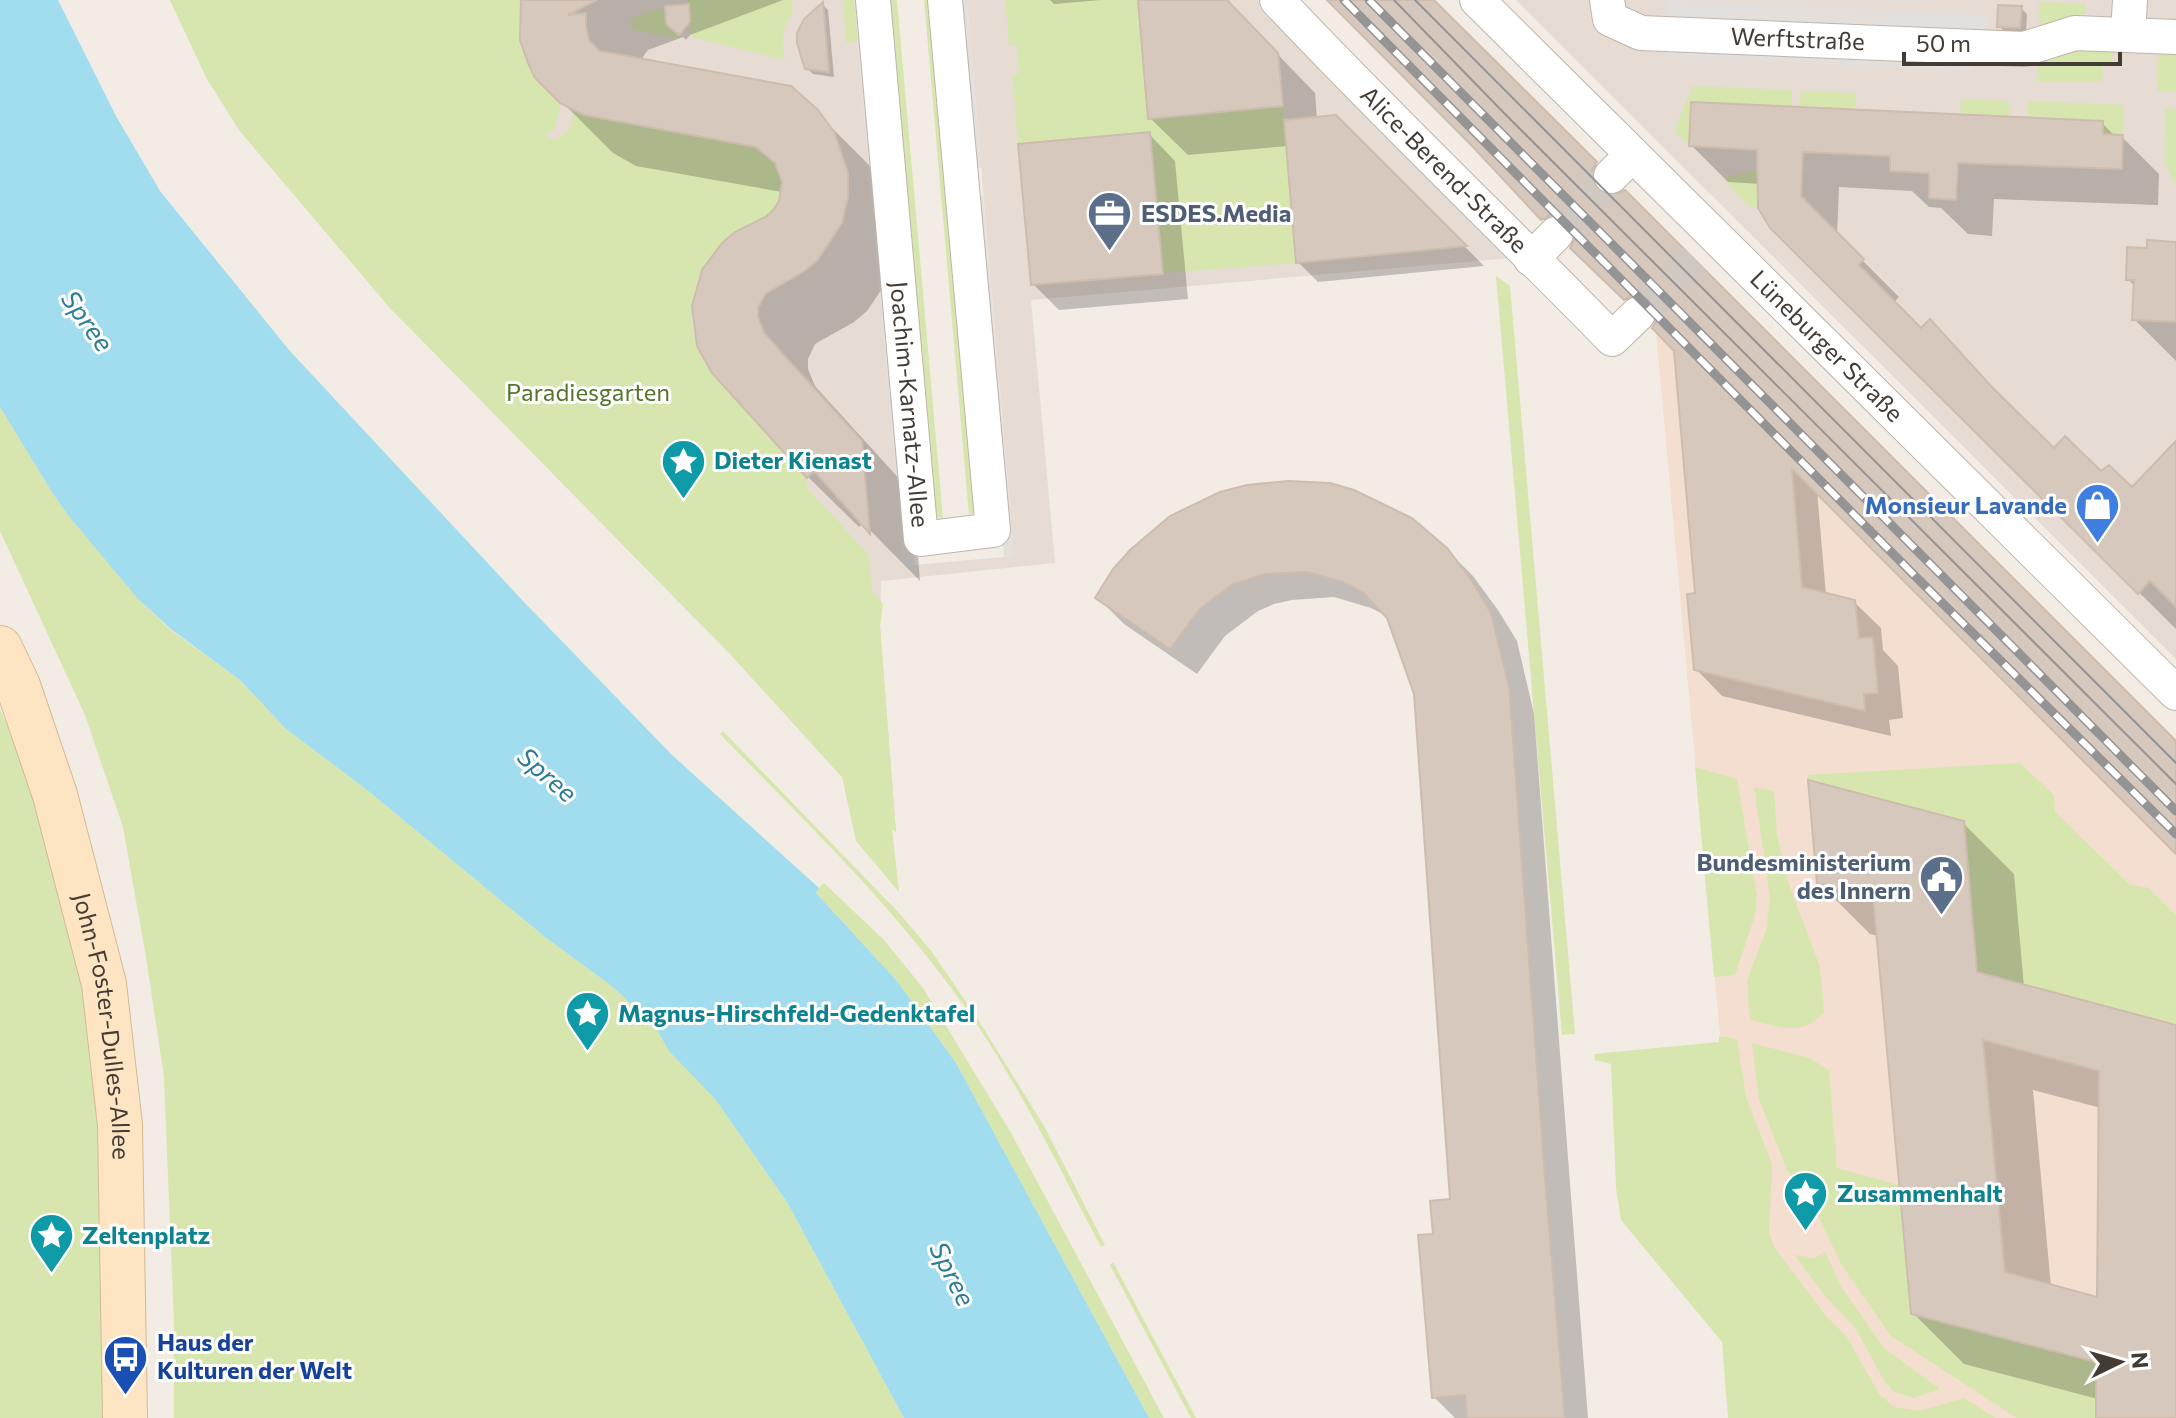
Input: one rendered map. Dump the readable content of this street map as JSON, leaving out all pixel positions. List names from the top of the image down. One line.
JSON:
{"streets":{"street":["Werftstraße","Alice-Berend-Straße","Lüneburger Straße","Joachim-Karnatz-Allee","John-Foster-Dulles-Allee"]},"water":["Spree"],"parks":["Paradiesgarten"],"places":{"office":["ESDES.Media"],"place":["Dieter Kienast","Magnus-Hirschfeld-Gedenktafel","Zusammenhalt","Zeltenplatz"],"shop":["Monsieur Lavande"],"public building":["Bundesministerium des Innern"],"bus stop":["Haus der Kulturen der Welt"]},"scale_bar":"50 m","north":"right"}
